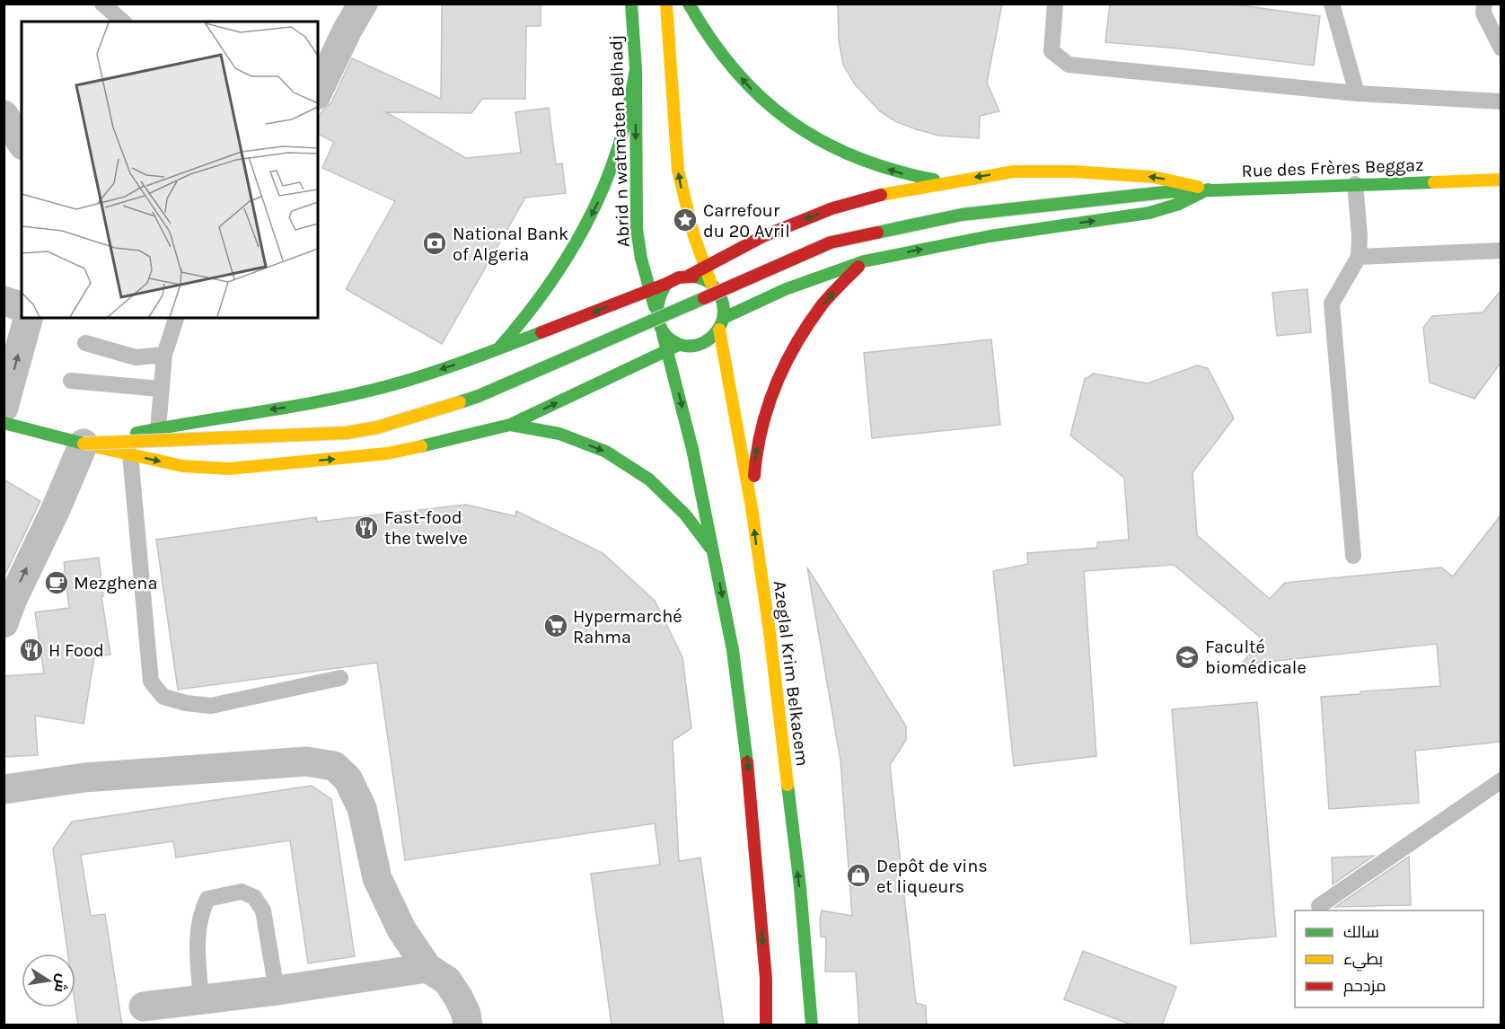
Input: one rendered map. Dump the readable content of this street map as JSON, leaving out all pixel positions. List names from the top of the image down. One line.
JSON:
{"streets":{"main road":["Abrid n watmaten Belhadj","Rue des Frères Beggaz","Azeglal Krim Belkacem"]},"crossings":[["Abrid n watmaten Belhadj","Azeglal Krim Belkacem"]],"places":{"place":["Carrefour du 20 Avril"],"bank":["National Bank of Algeria"],"restaurant":["Fast-food the twelve","H Food"],"cafe":["Mezghena"],"supermarket":["Hypermarché Rahma"],"school or university":["Faculté biomédicale"],"shop":["Depôt de vins et liqueurs"]},"legend":["سالك","بطيء","مزدحم"],"north":"right"}
